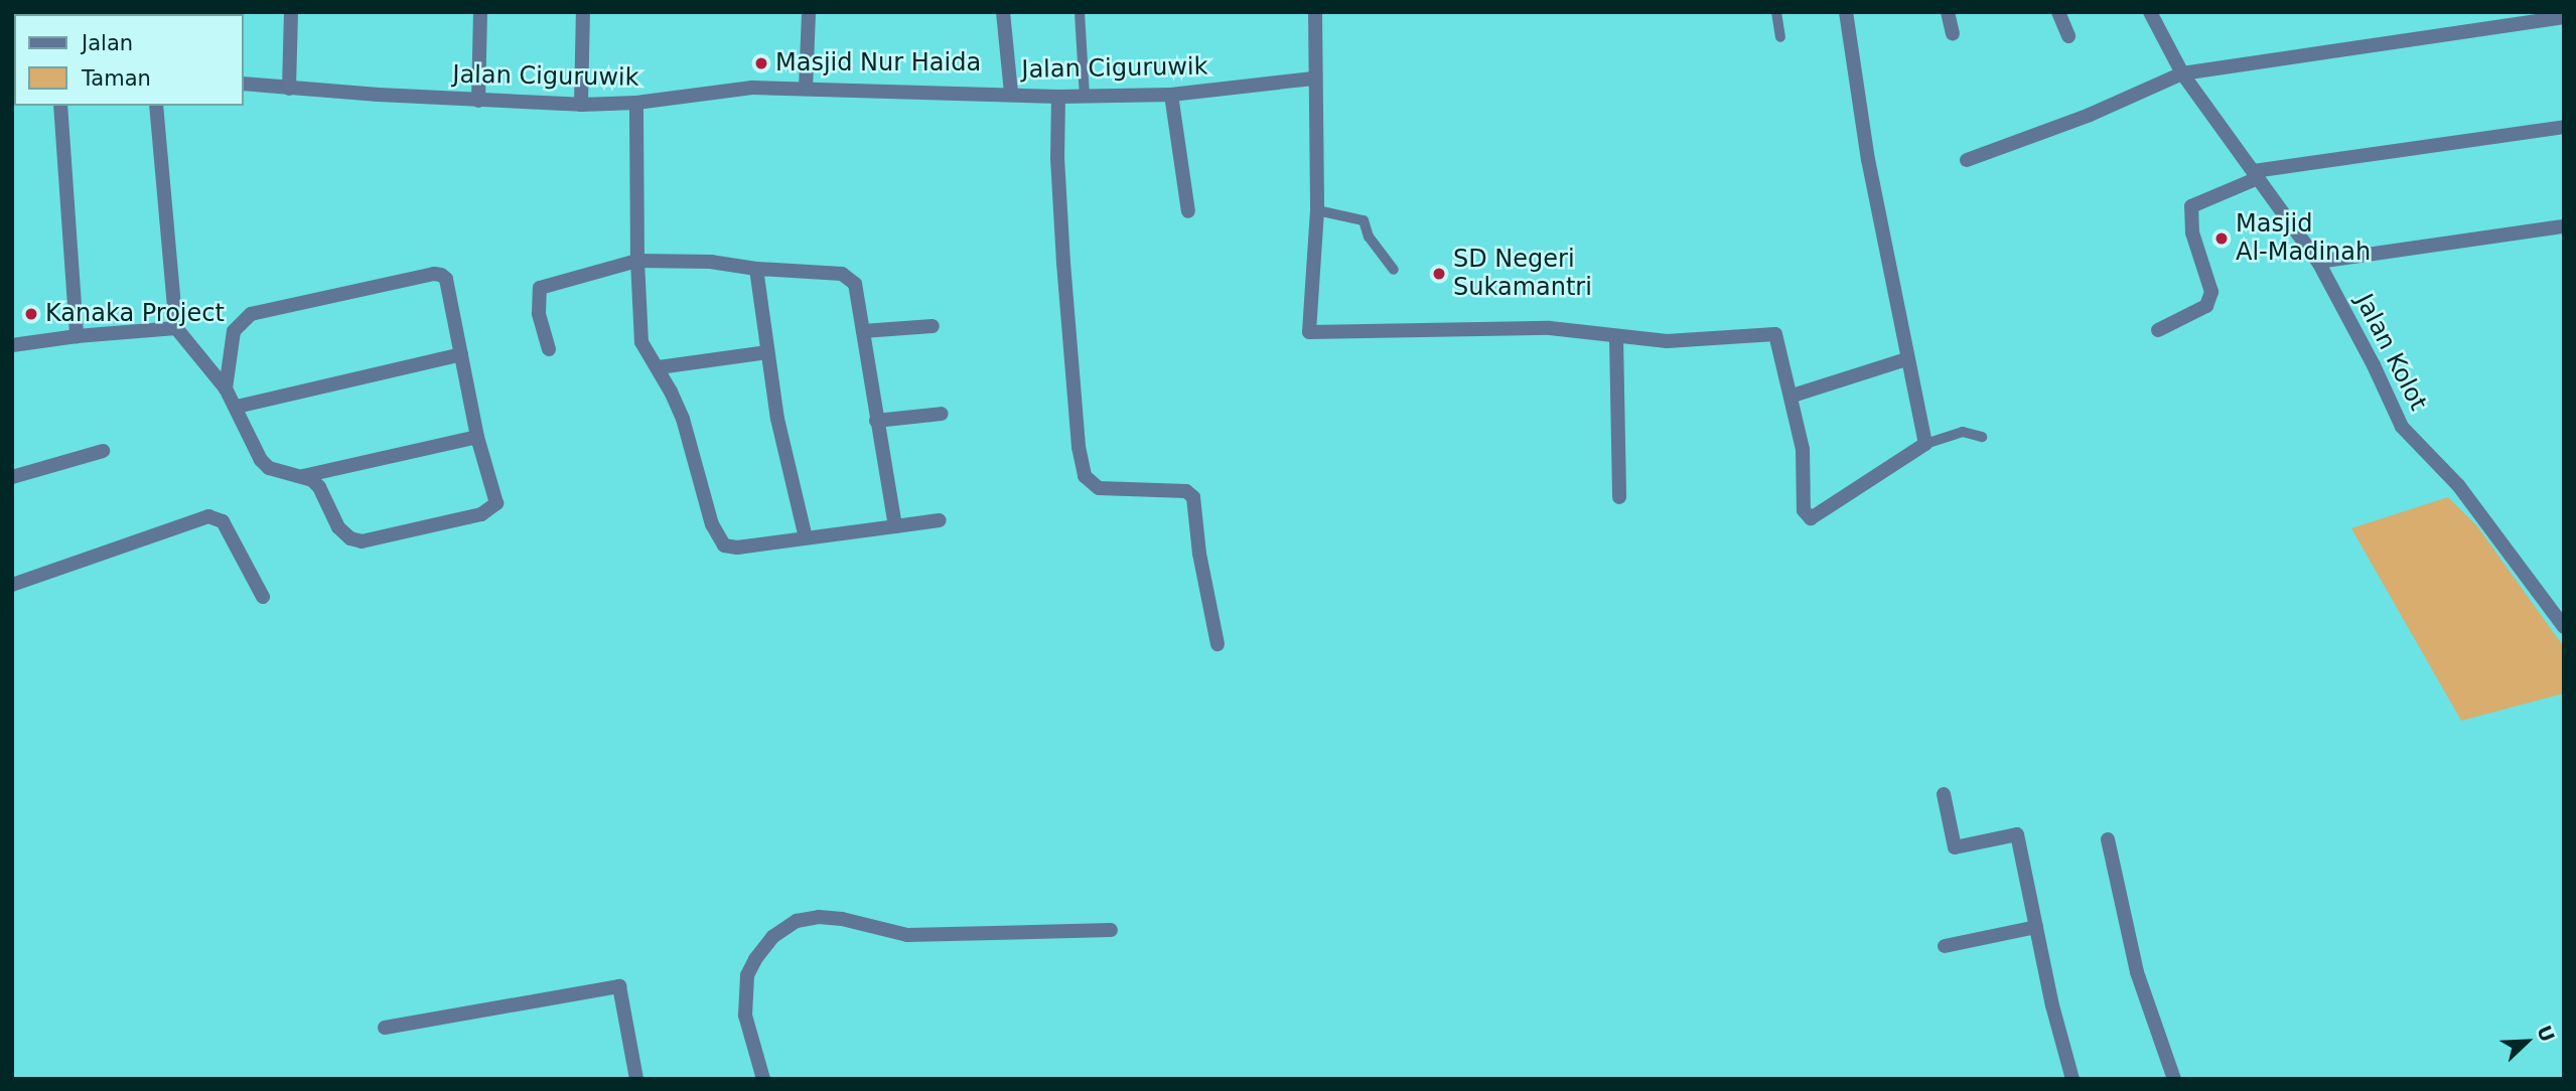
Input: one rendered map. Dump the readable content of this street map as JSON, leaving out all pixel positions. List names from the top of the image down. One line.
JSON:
{"streets":{"street":["Jalan Ciguruwik","Jalan Kolot"]},"places":["Masjid Nur Haida","Masjid Al-Madinah","SD Negeri Sukamantri","Kanaka Project"],"legend":["Jalan","Taman"],"north":"top right"}
